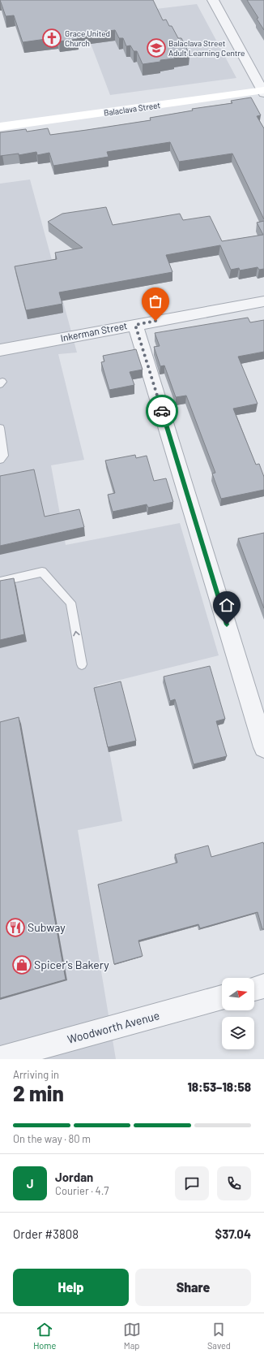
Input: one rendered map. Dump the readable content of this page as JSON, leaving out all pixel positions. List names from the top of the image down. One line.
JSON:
{"streets":{"street":["Balaclava Street","Inkerman Street","Woodworth Avenue"]},"places":{"church":["Grace United Church"],"school or university":["Balaclava Street Adult Learning Centre"],"restaurant":["Subway"],"shop":["Spicer's Bakery"]},"north":"right","page":{"heading":["2 min","Arriving in","18:53–18:58"],"panel":["Jordan","Courier · 4.7","Order #3808","$37.04"],"bar":"On the way · 80 m","round":"J","buttons":["Help","Share"],"tabs":["Home","Map","Saved"]}}
